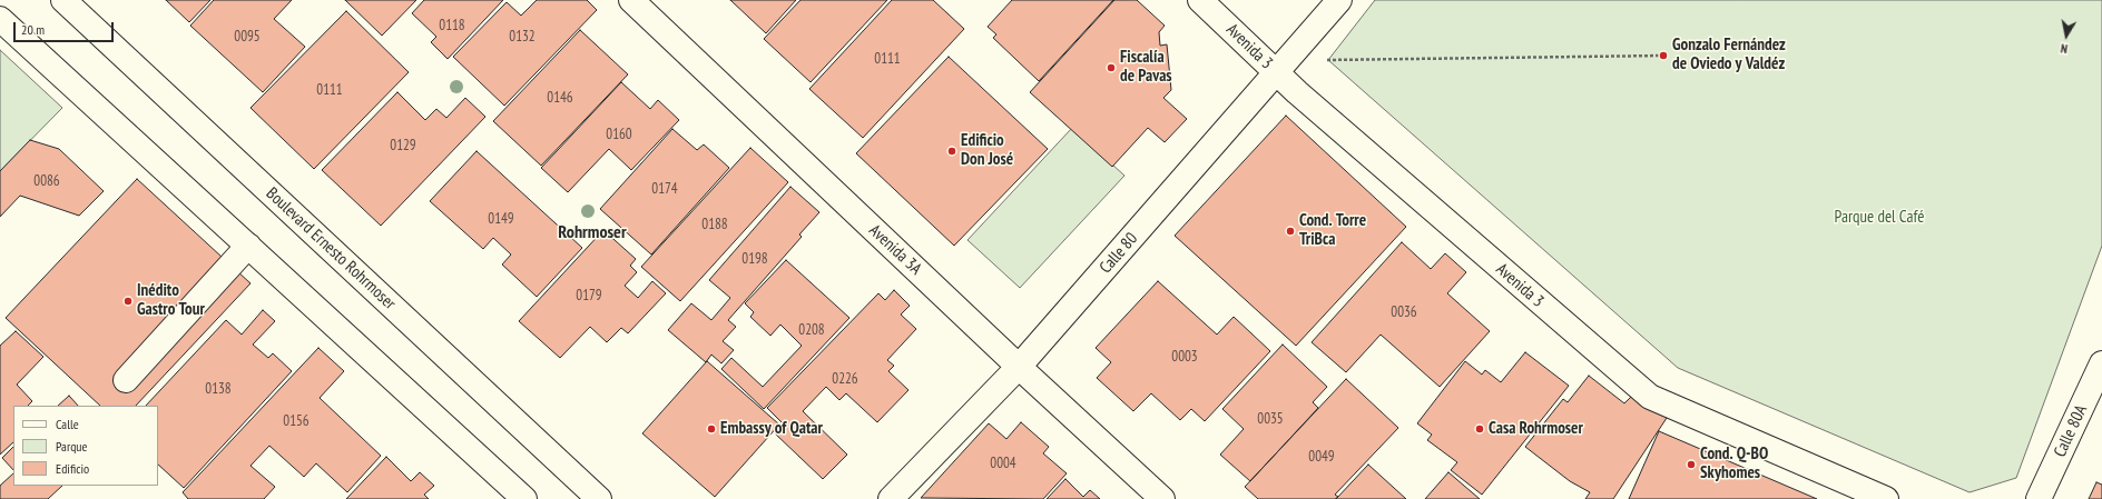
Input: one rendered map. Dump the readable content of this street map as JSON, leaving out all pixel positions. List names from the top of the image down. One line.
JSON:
{"streets":{"street":["Avenida 3","Boulevard Ernesto Rohrmoser","Avenida 3A","Calle 80","Calle 80A"]},"crossings":[["Avenida 3","Calle 80"],["Avenida 3A","Calle 80"]],"districts":["Rohrmoser"],"parks":["Parque del Café"],"places":["Gonzalo Fernández de Oviedo y Valdéz","Fiscalía de Pavas","Edificio Don José","Cond. Torre TriBca","Inédito Gastro Tour","Embassy of Qatar","Casa Rohrmoser","Cond. Q-BO Skyhomes"],"house_numbers":["0118","0095","0132","0111","0111","0146","0160","0129","0086","0174","0149","0188","0198","0179","0036","0208","0003","0226","0138","0035","0156","0049","0004"],"legend":["Calle","Parque","Edificio"],"scale_bar":"20 m","north":"bottom"}
